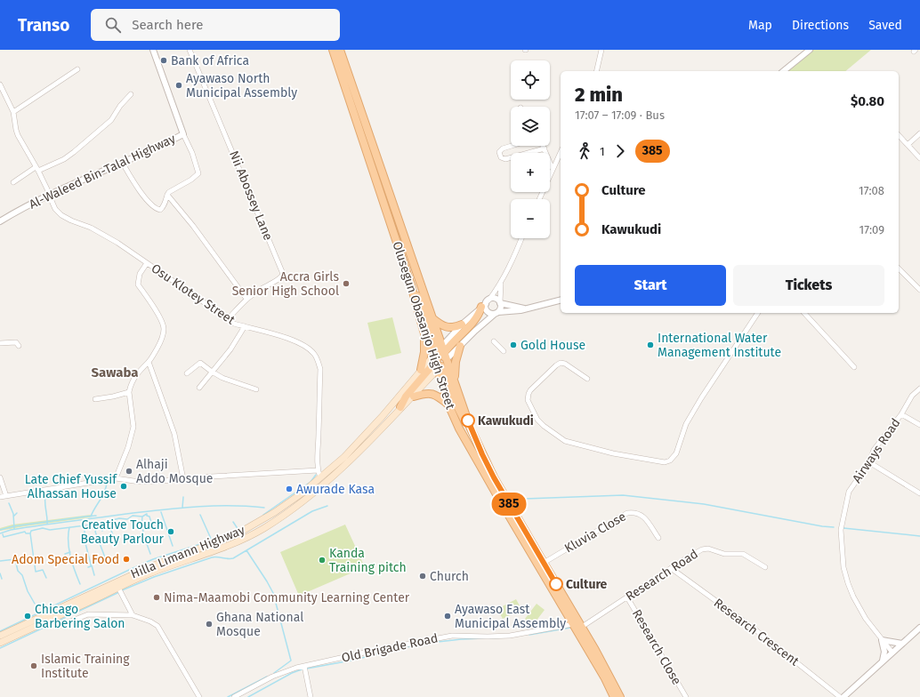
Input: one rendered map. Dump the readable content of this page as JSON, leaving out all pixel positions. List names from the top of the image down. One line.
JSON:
{"streets":{"main road":["Olusegun Obasanjo High Street","Hilla Limann Highway"],"street":["Al-Waleed Bin-Talal Highway","Nii Abossey Lane","Osu Klotey Street","Airways Road","Kluvia Close","Research Road","Research Crescent","Research Close","Old Brigade Road"]},"crossings":[["Al-Waleed Bin-Talal Highway","Osu Klotey Street"],["Nii Abossey Lane","Osu Klotey Street"],["Osu Klotey Street","Hilla Limann Highway"],["Olusegun Obasanjo High Street","Kluvia Close"],["Olusegun Obasanjo High Street","Hilla Limann Highway"],["Olusegun Obasanjo High Street","Research Road"],["Olusegun Obasanjo High Street","Old Brigade Road"],["Research Road","Research Crescent"],["Research Road","Research Close"]],"districts":["Sawaba"],"places":["Bank of Africa","Ayawaso North Municipal Assembly","Accra Girls Senior High School","Gold House","International Water Management Institute","Kawukudi","Alhaji Addo Mosque","Late Chief Yussif Alhassan House","Awurade Kasa","Creative Touch Beauty Parlour","Adom Special Food","Kanda Training pitch","Church","Culture","Nima-Maamobi Community Learning Center","Chicago Barbering Salon","Ayawaso East Municipal Assembly","Ghana National Mosque","Islamic Training Institute"],"lines":["bus line 385"],"page":{"header":"Transo","search":"Search here","nav":["Map","Directions","Saved"],"on_map":"385","map_buttons":["+","−"],"heading":["2 min","17:07 – 17:09 · Bus","$0.80"],"legs":["1","385"],"list":[{"name":"Culture","value":"17:08"},{"name":"Kawukudi","value":"17:09"}],"buttons":["Start","Tickets"]}}
